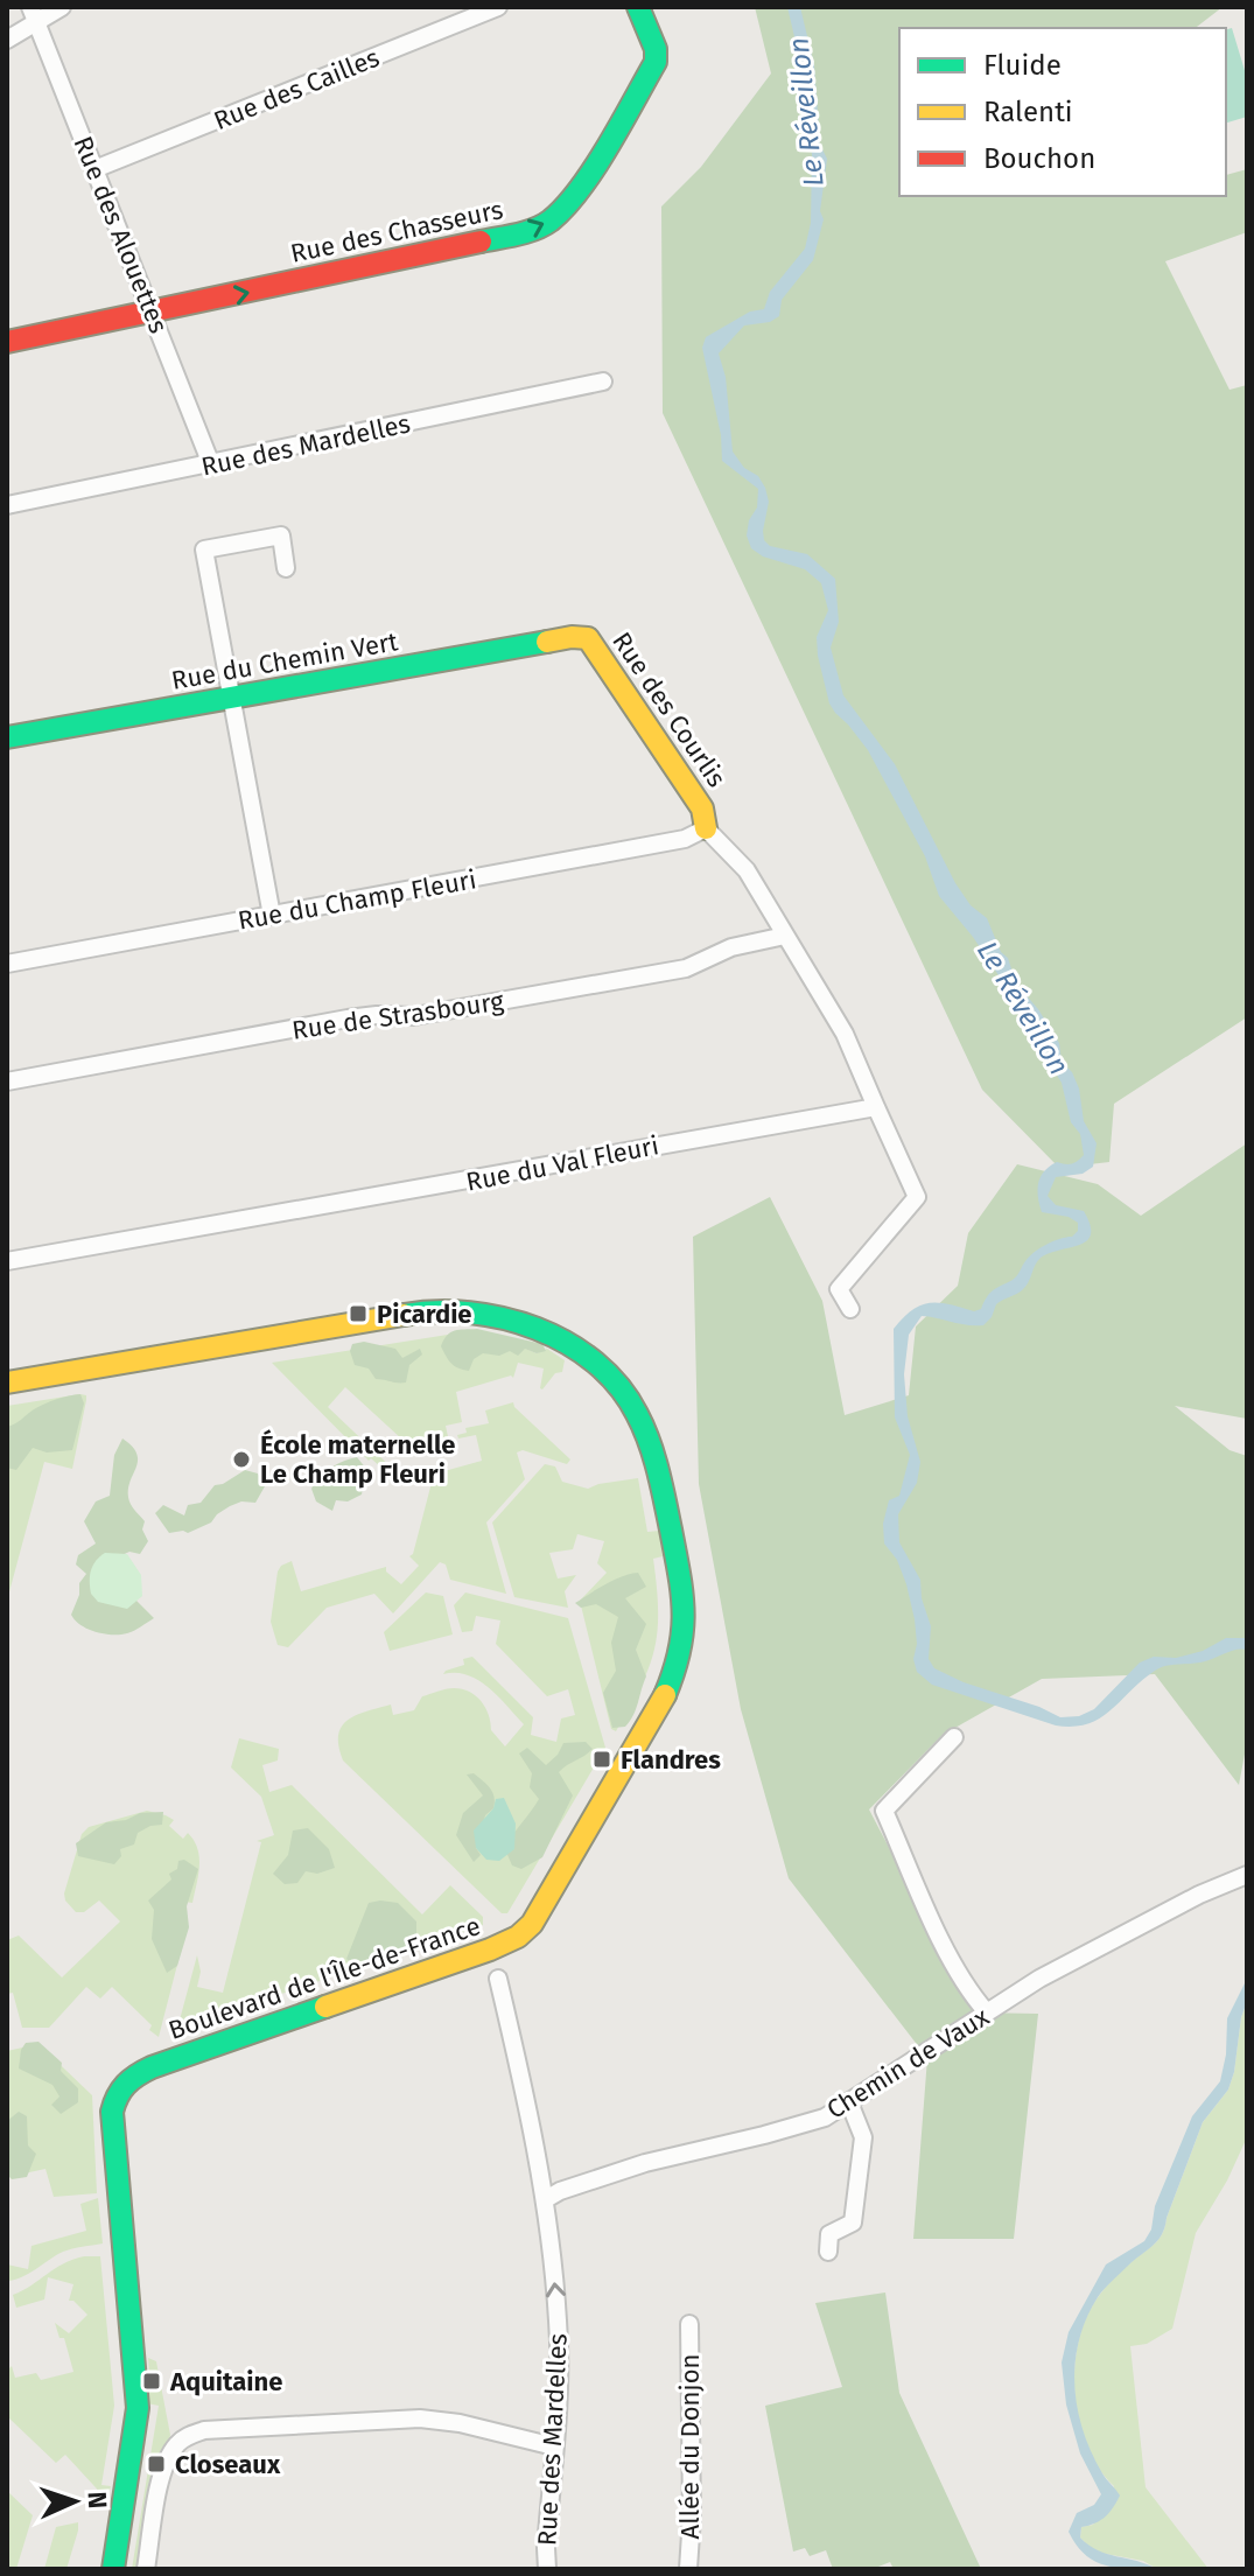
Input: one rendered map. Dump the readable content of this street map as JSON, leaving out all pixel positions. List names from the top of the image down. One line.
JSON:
{"streets":{"street":["Rue des Cailles","Rue des Chasseurs","Rue des Alouettes","Rue des Mardelles","Rue du Chemin Vert","Rue des Courlis","Rue du Champ Fleuri","Rue de Strasbourg","Rue du Val Fleuri","Boulevard de l'Île-de-France","Chemin de Vaux","Allée du Donjon"]},"crossings":[["Rue des Cailles","Rue des Alouettes"],["Rue des Chasseurs","Rue des Alouettes"],["Rue des Alouettes","Rue des Mardelles"],["Rue des Mardelles","Chemin de Vaux"],["Rue du Chemin Vert","Rue des Courlis"],["Rue des Courlis","Rue du Champ Fleuri"]],"one_way":["Rue des Chasseurs"],"water":["Le Réveillon"],"places":{"transit":["Picardie","Flandres","Aquitaine","Closeaux"],"other":["École maternelle Le Champ Fleuri"]},"legend":["Fluide","Ralenti","Bouchon"],"north":"right"}
